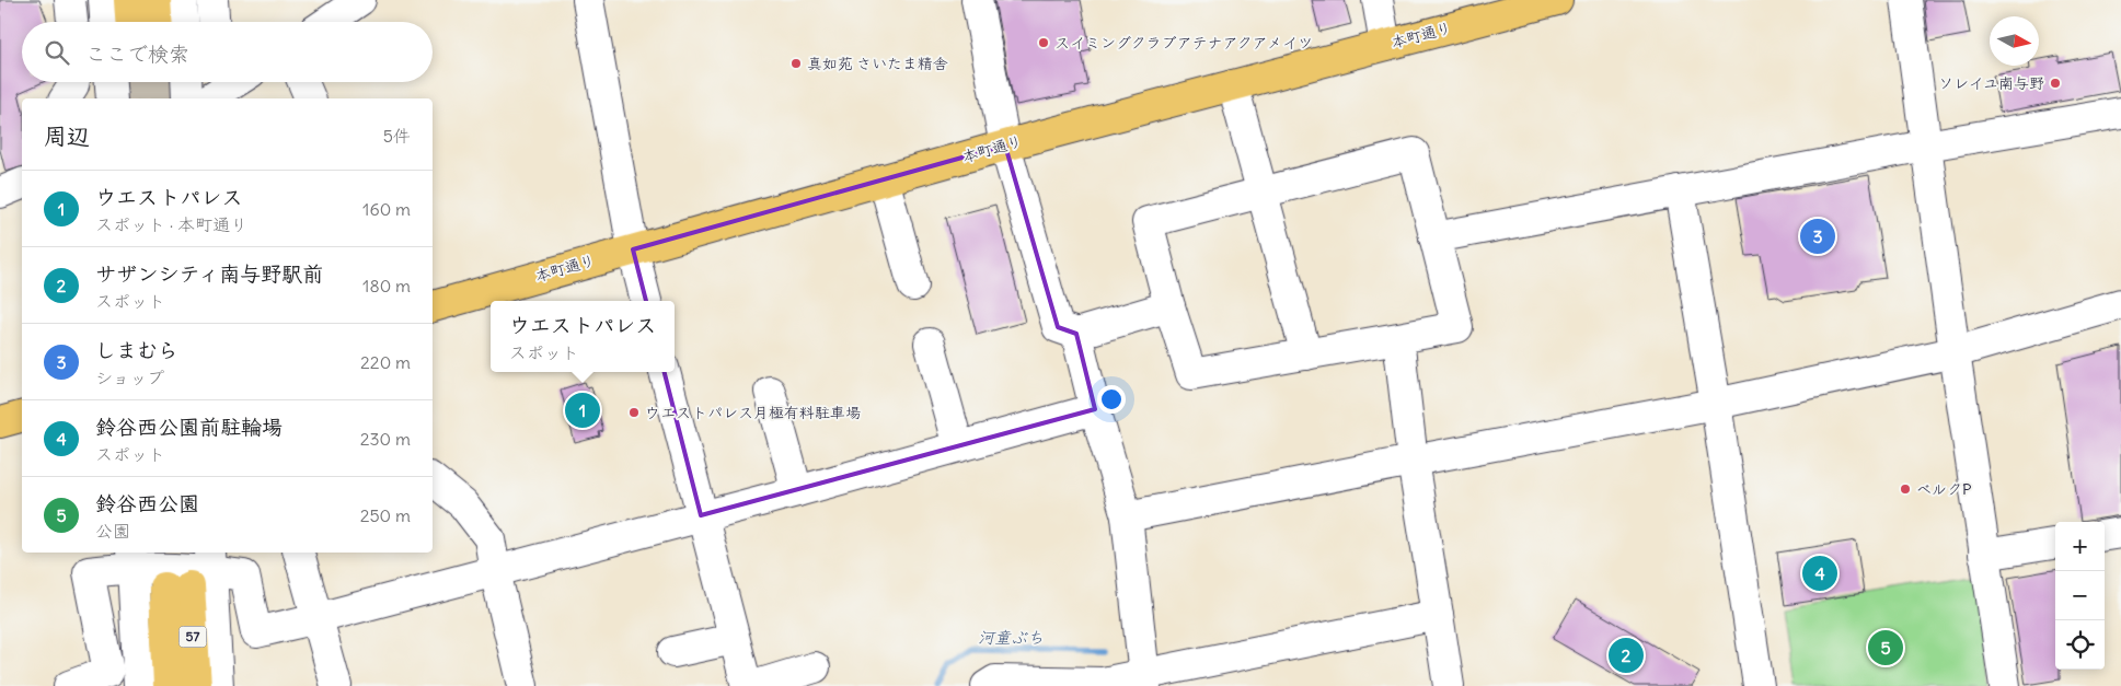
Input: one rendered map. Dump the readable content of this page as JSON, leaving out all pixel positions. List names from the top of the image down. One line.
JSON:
{"streets":{"main road":["本町通り","57"]},"water":["河童ぶち"],"places":["スイミングクラブアテナアクアメイツ","真如苑 さいたま精舎","ソレイユ南与野","ウエストパレス月極有料駐車場","ベルクP"],"north":"right","page":{"search":"ここで検索","heading":["周辺","5件"],"list":[{"mark":"1","name":"ウエストパレス","note":"スポット · 本町通り","value":"160 m"},{"mark":"2","name":"サザンシティ南与野駅前","note":"スポット","value":"180 m"},{"mark":"3","name":"しまむら","note":"ショップ","value":"220 m"},{"mark":"4","name":"鈴谷西公園前駐輪場","note":"スポット","value":"230 m"},{"mark":"5","name":"鈴谷西公園","note":"公園","value":"250 m"}],"pins":["3","1","4","5","2"],"popup":["ウエストパレス","スポット"],"map_buttons":["+","−"]}}
